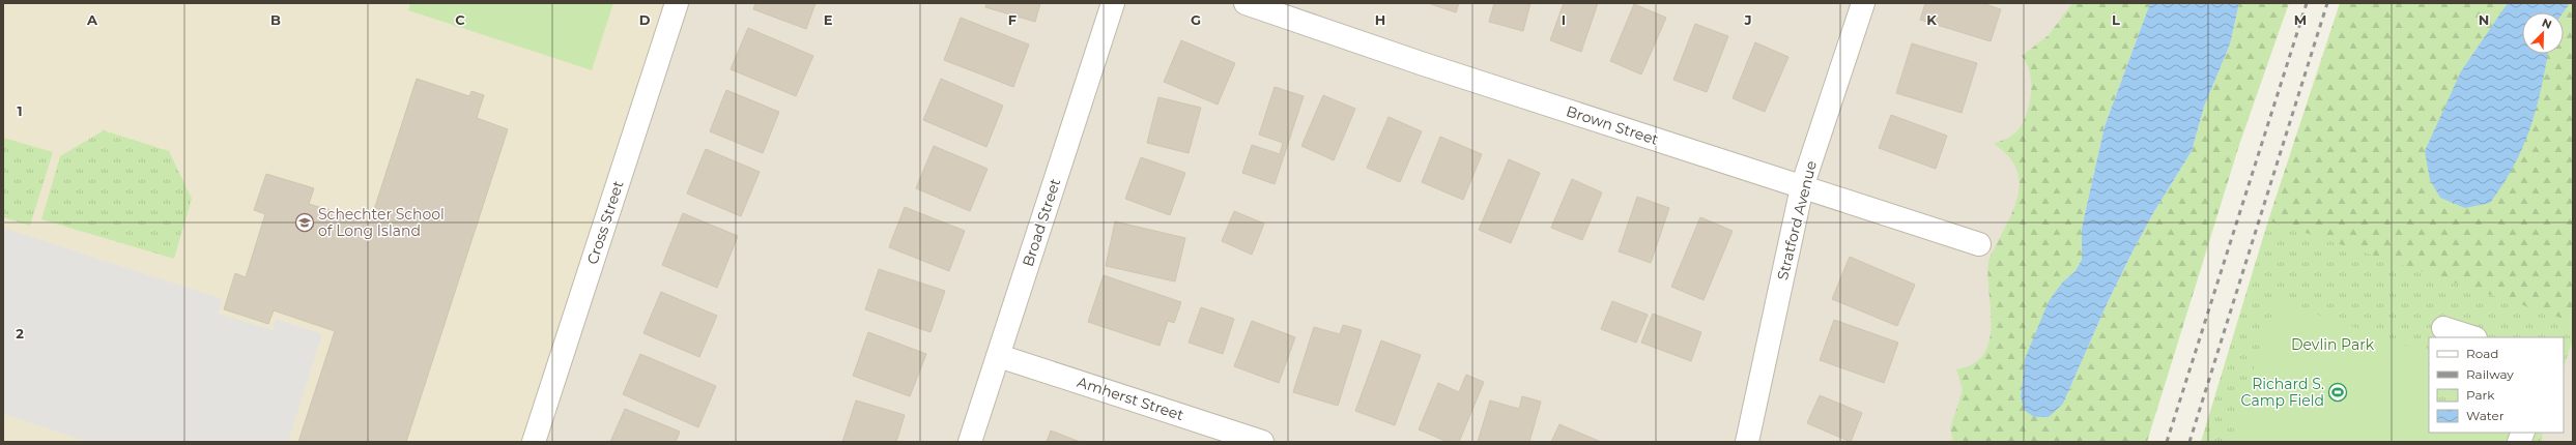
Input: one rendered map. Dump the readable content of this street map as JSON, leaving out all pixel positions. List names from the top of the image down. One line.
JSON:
{"streets":{"street":["Brown Street","Stratford Avenue","Cross Street","Broad Street","Amherst Street"]},"crossings":[["Brown Street","Stratford Avenue"],["Broad Street","Amherst Street"]],"parks":["Devlin Park"],"places":{"school or university":["Schechter School of Long Island"],"sports":["Richard S. Camp Field"]},"legend":["Road","Railway","Park","Water"],"north":"top right","grid":{"columns":["A","B","C","D","E","F","G","H","I","J","K","L","M","N"],"rows":["1","2"]}}
